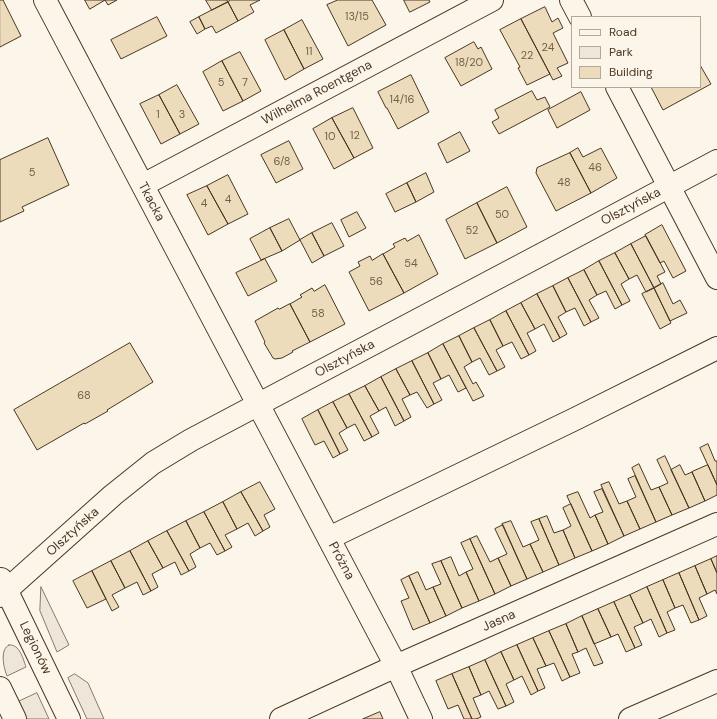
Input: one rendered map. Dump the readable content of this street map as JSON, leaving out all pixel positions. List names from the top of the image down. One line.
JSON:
{"streets":{"street":["Wilhelma Roentgena","Tkacka","Olsztyńska","Próżna","Jasna","Legionów"]},"crossings":[["Wilhelma Roentgena","Tkacka"],["Tkacka","Olsztyńska"],["Tkacka","Próżna"],["Olsztyńska","Próżna"],["Olsztyńska","Legionów"],["Próżna","Jasna"]],"house_numbers":["13/15","24","11","22","18/20","5","7","14/16","1","3","12","10","6/8","46","5","48","4","4","50","52","54","56","58","68"],"legend":["Road","Park","Building"]}
